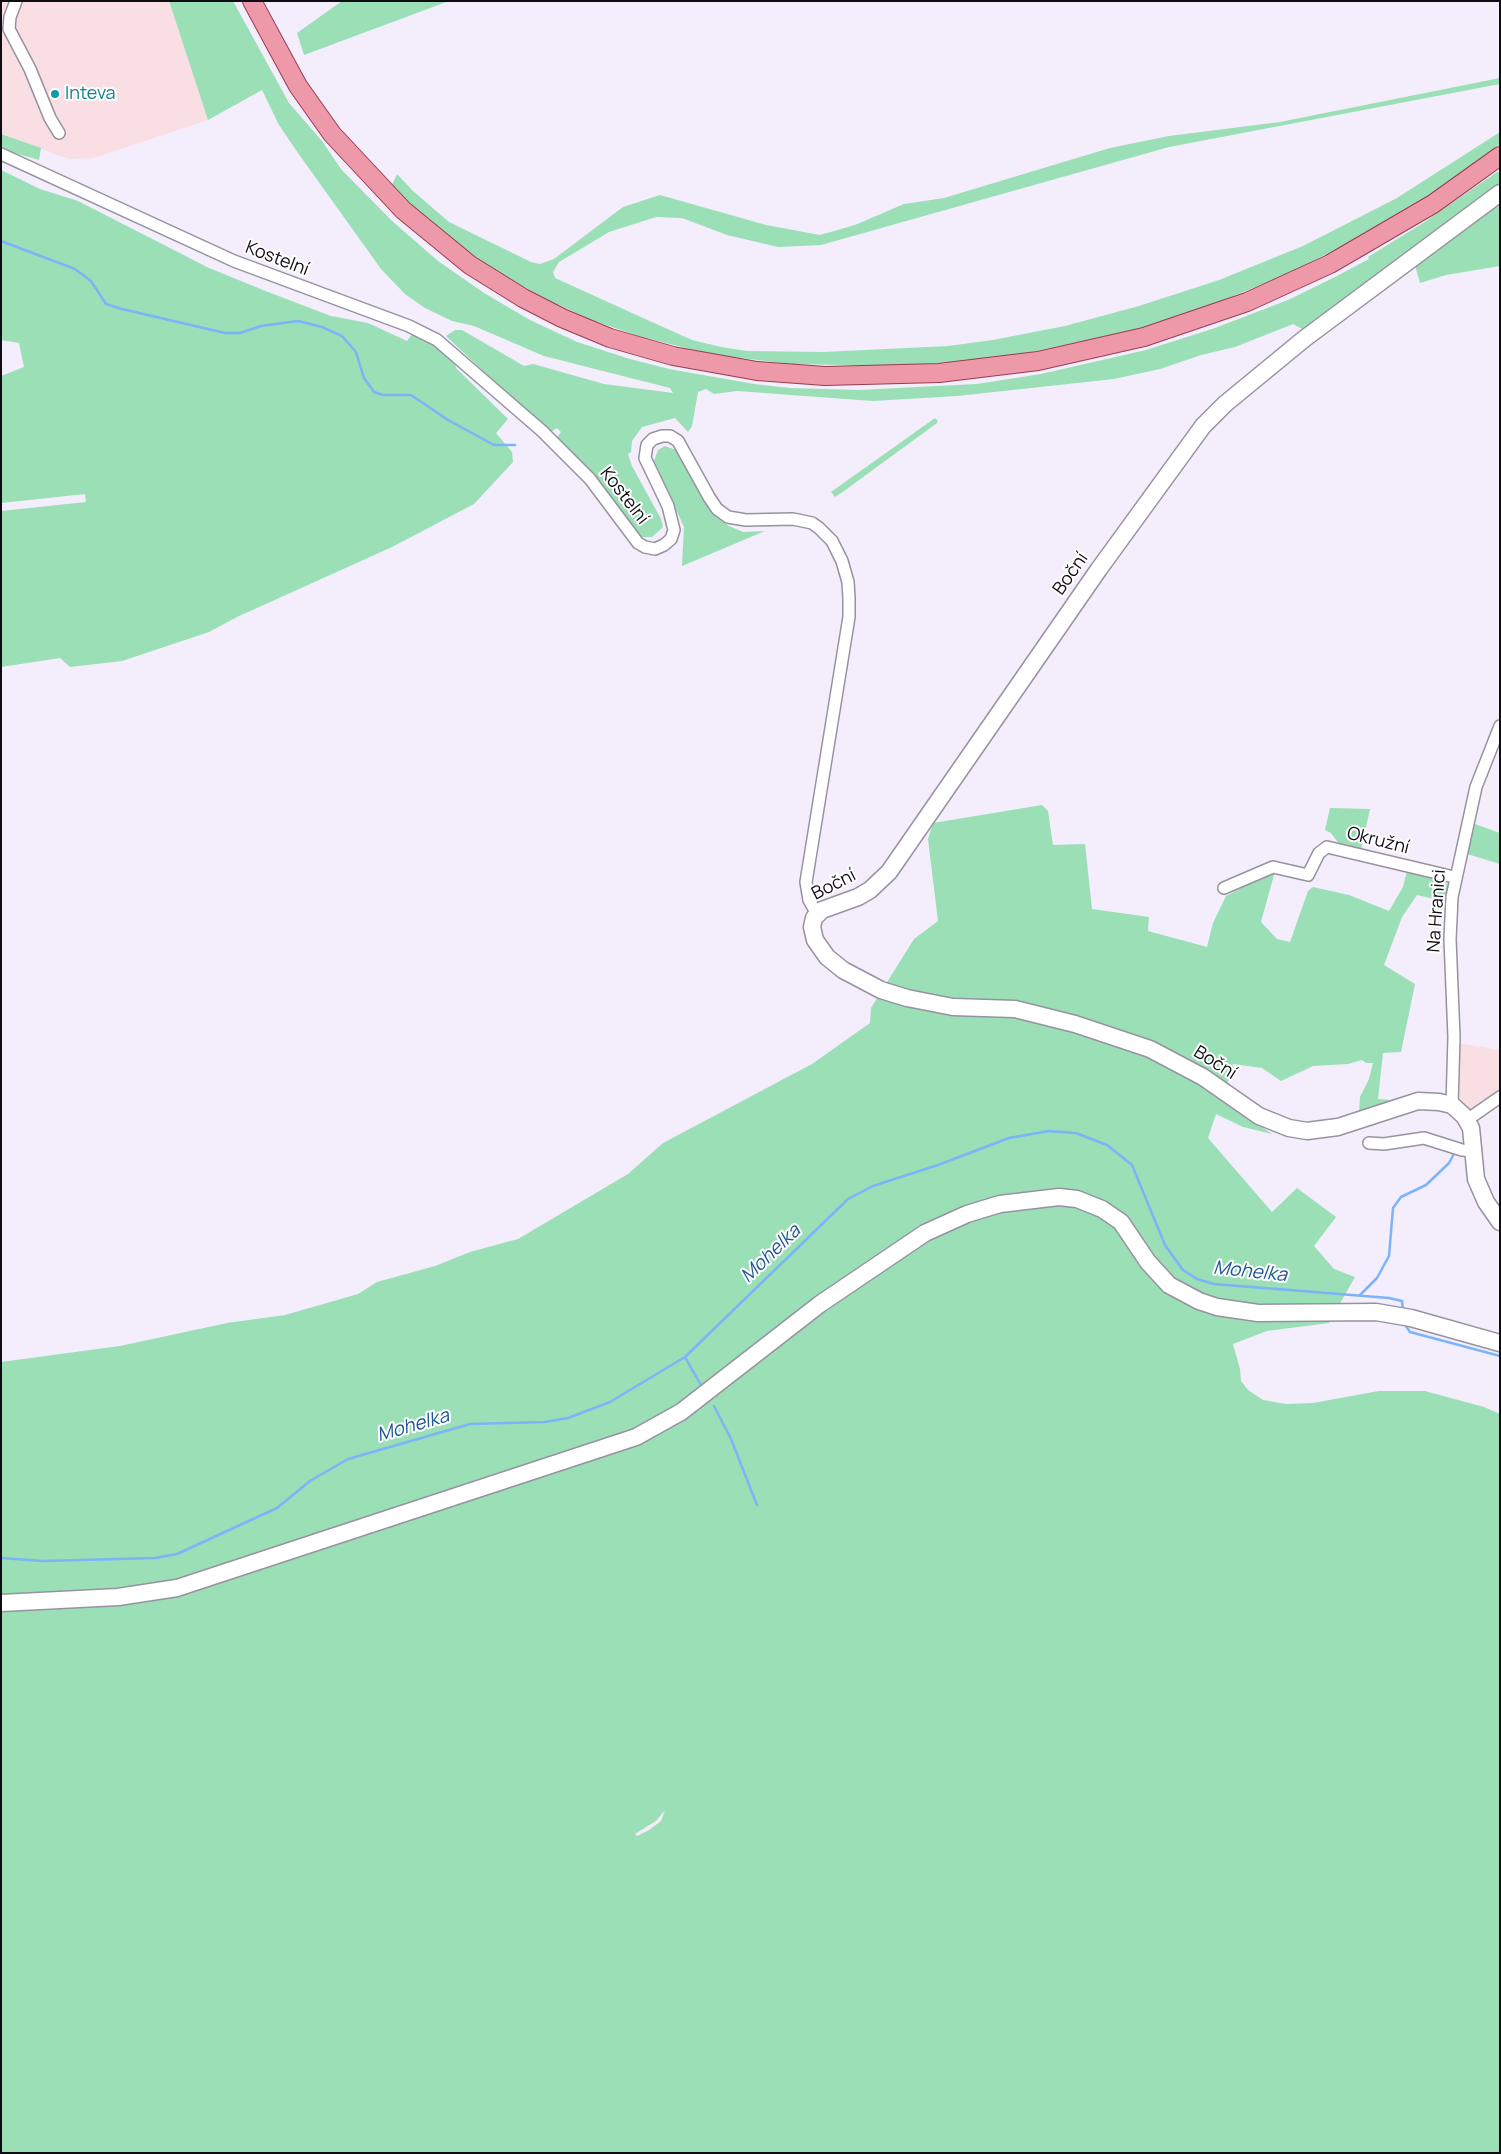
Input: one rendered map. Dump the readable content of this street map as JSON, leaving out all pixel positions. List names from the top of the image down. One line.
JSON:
{"streets":{"street":["Kostelní","Boční","Okružní","Na Hranici"]},"crossings":[["Kostelní","Boční"],["Boční","Na Hranici"],["Okružní","Na Hranici"]],"water":["Mohelka"],"places":["Inteva"]}
